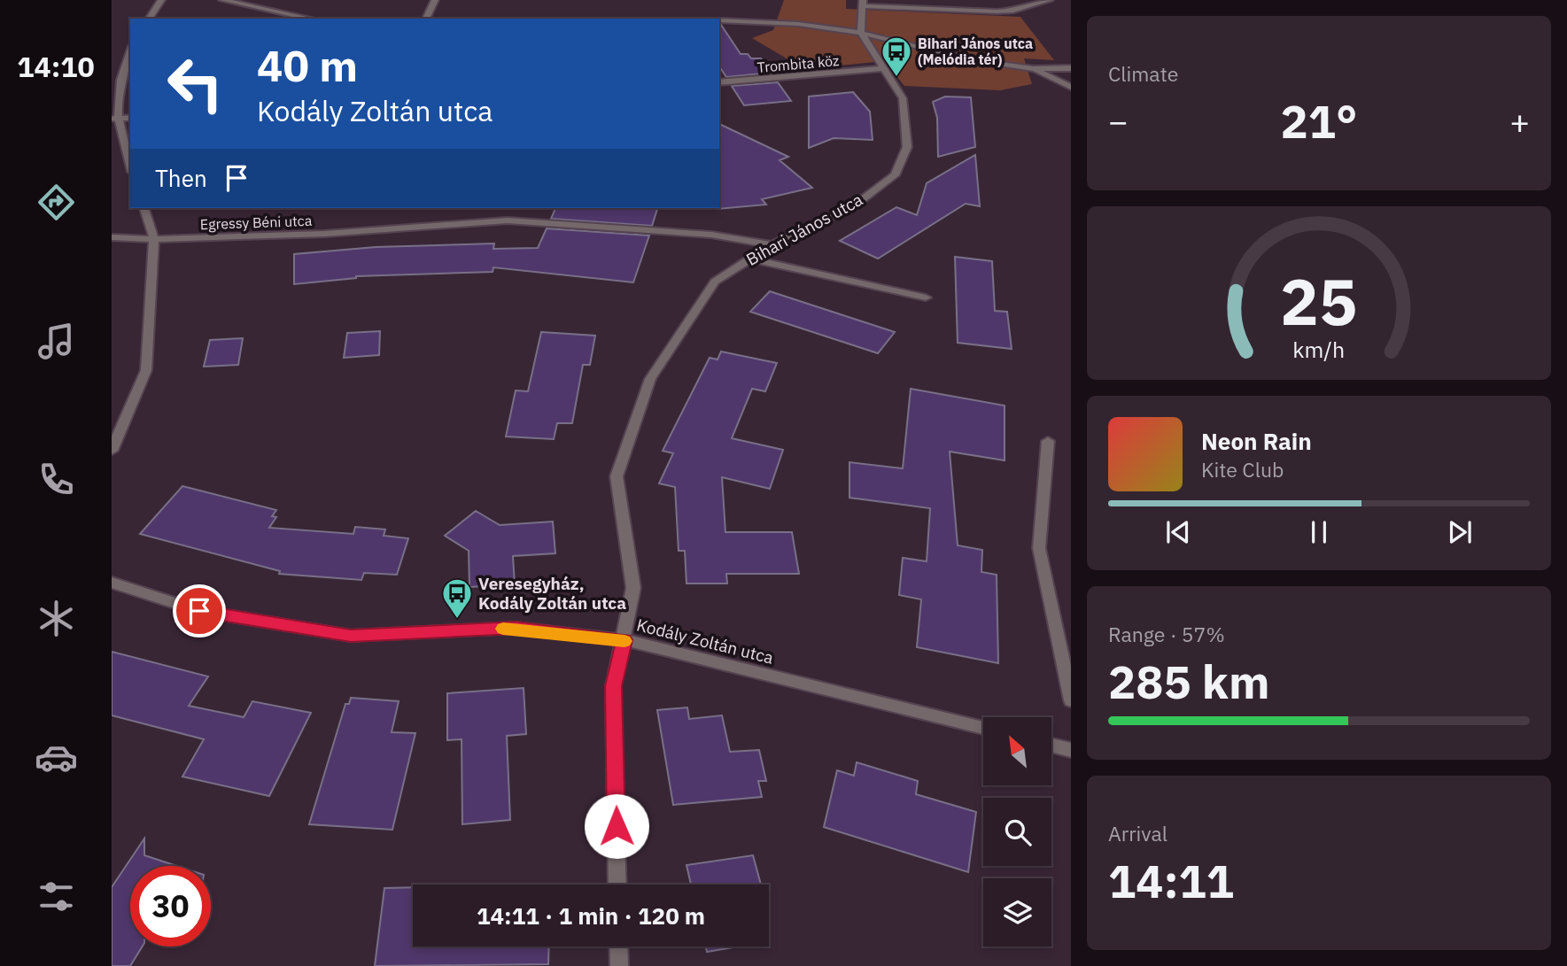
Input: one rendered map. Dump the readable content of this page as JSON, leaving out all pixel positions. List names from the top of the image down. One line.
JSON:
{"streets":{"street":["Trombita köz","Egressy Béni utca","Bihari János utca","Kodály Zoltán utca"]},"crossings":[["Trombita köz","Bihari János utca"],["Egressy Béni utca","Bihari János utca"],["Bihari János utca","Kodály Zoltán utca"]],"places":{"bus stop":["Bihari János utca (Melódia tér)","Veresegyház, Kodály Zoltán utca"]},"north":"top left","page":{"tabs":"14:10","tile":["Climate",["Range · 57%","285 km"],["Arrival","14:11"]],"turn":["40 m","Kodály Zoltán utca"],"heat":["−","21°","+"],"then":"Then","song":["Neon Rain","Kite Club"],"limit":"30","trip":"14:11 · 1 min · 120 m","gauge":["25","km/h"]}}
